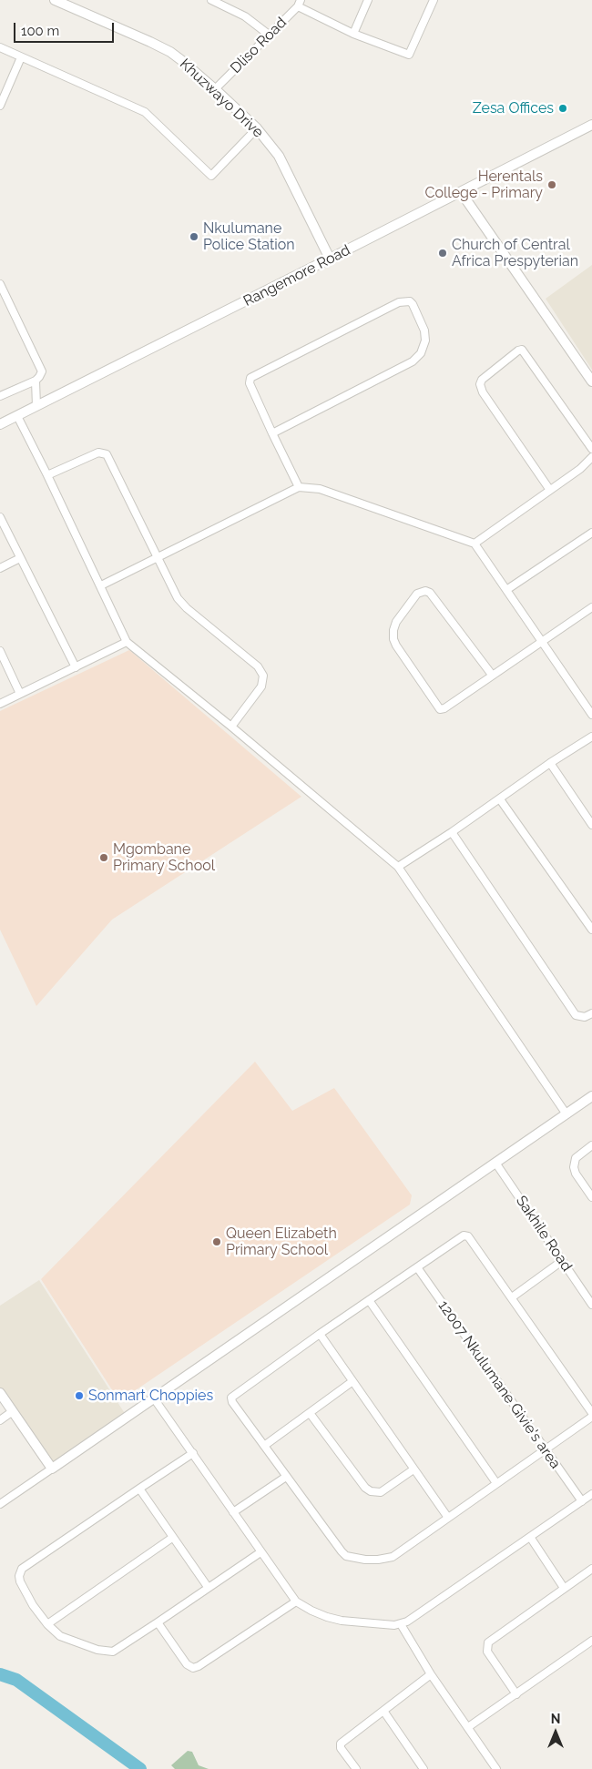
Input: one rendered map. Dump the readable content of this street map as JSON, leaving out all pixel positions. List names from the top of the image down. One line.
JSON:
{"streets":{"street":["Dliso Road","Khuzwayo Drive","Rangemore Road","Sakhile Road","12007 Nkulumane Givie's area"]},"crossings":[["Dliso Road","Khuzwayo Drive"],["Khuzwayo Drive","Rangemore Road"]],"places":["Zesa Offices","Herentals College - Primary","Nkulumane Police Station","Church of Central Africa Prespyterian","Mgombane Primary School","Queen Elizabeth Primary School","Sonmart Choppies"],"scale_bar":"100 m","north":"top"}
